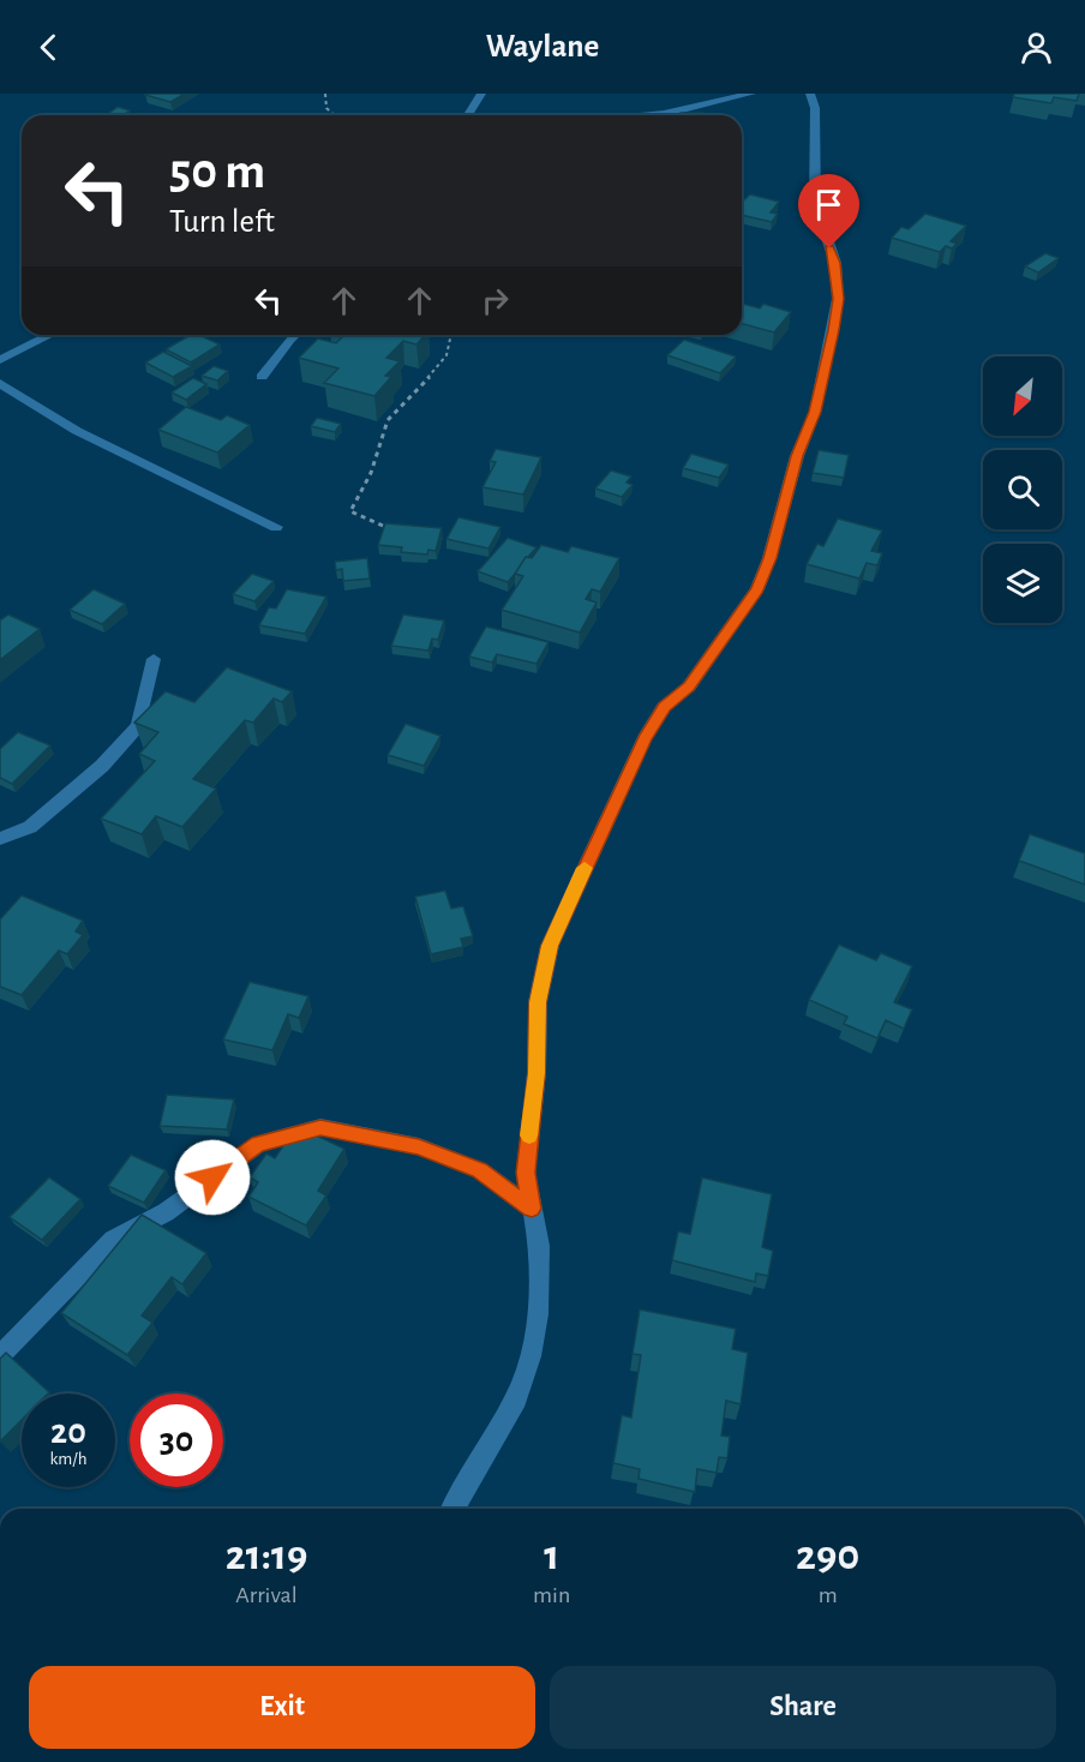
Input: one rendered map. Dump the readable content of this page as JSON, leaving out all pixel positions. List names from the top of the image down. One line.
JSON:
{"north":"bottom left","page":{"header":"Waylane","turn":["50 m","Turn left"],"speed":"20 km/h","limit":"30","eta":["21:19","Arrival","1","min","290","m"],"buttons":["Exit","Share"]}}
